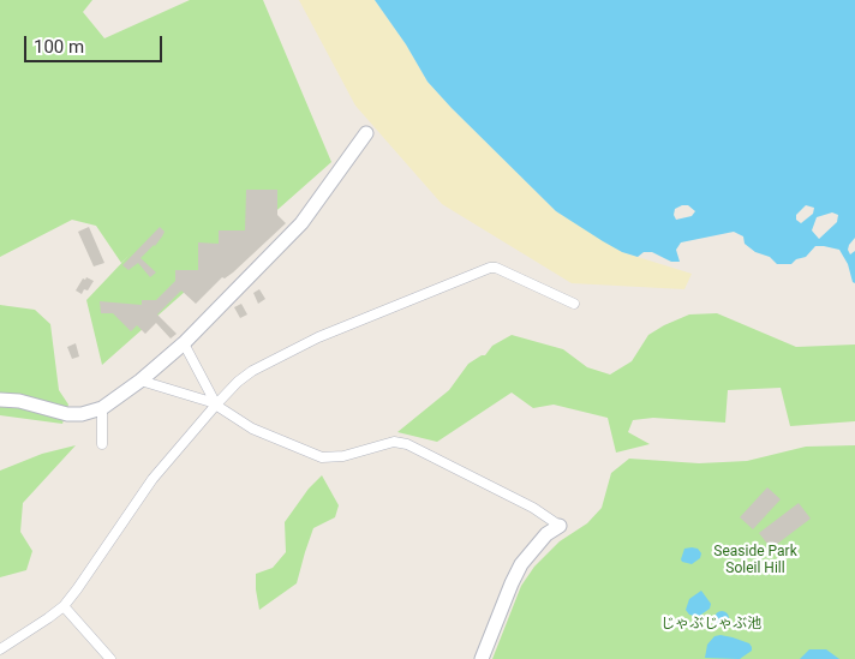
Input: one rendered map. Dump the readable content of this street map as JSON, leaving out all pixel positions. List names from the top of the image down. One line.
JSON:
{"parks":["Seaside Park Soleil Hill","じゃぶじゃぶ池"],"scale_bar":"100 m"}
